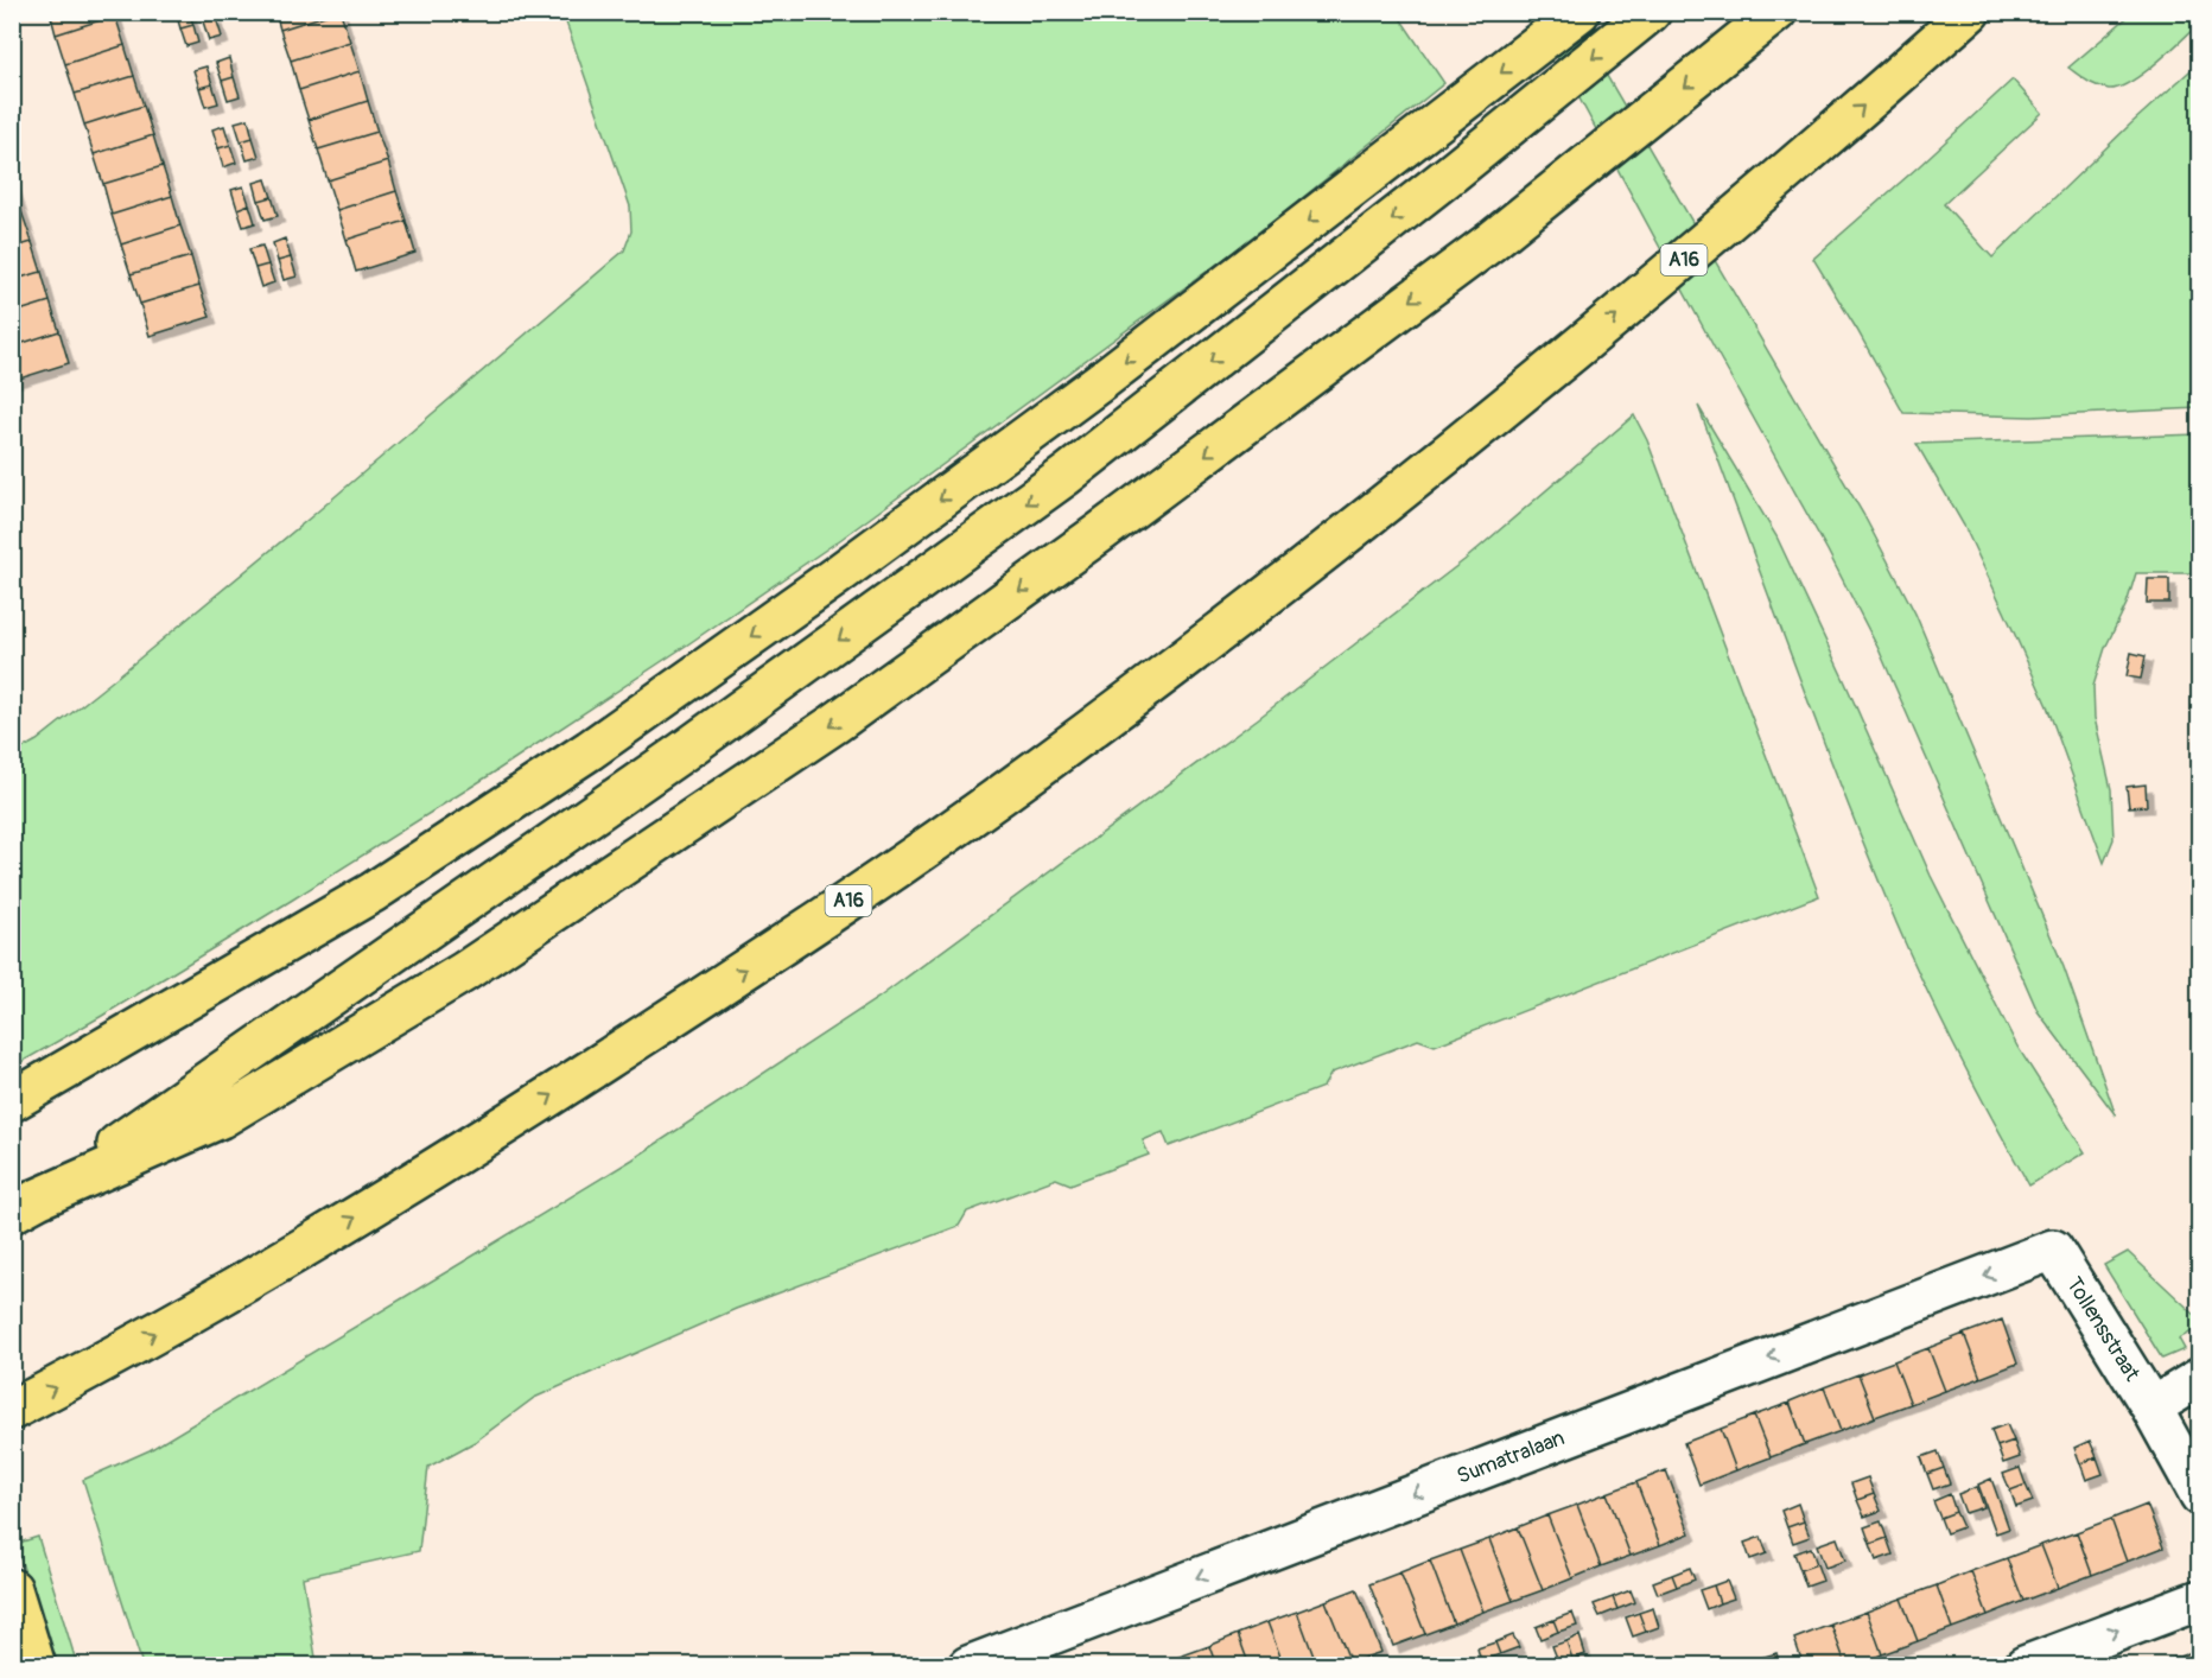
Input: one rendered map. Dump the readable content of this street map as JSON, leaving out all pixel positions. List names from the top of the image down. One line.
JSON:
{"streets":{"main road":["A16"],"street":["Tollensstraat","Sumatralaan"]},"crossings":[["Tollensstraat","Sumatralaan"]],"one_way":["Sumatralaan"]}
